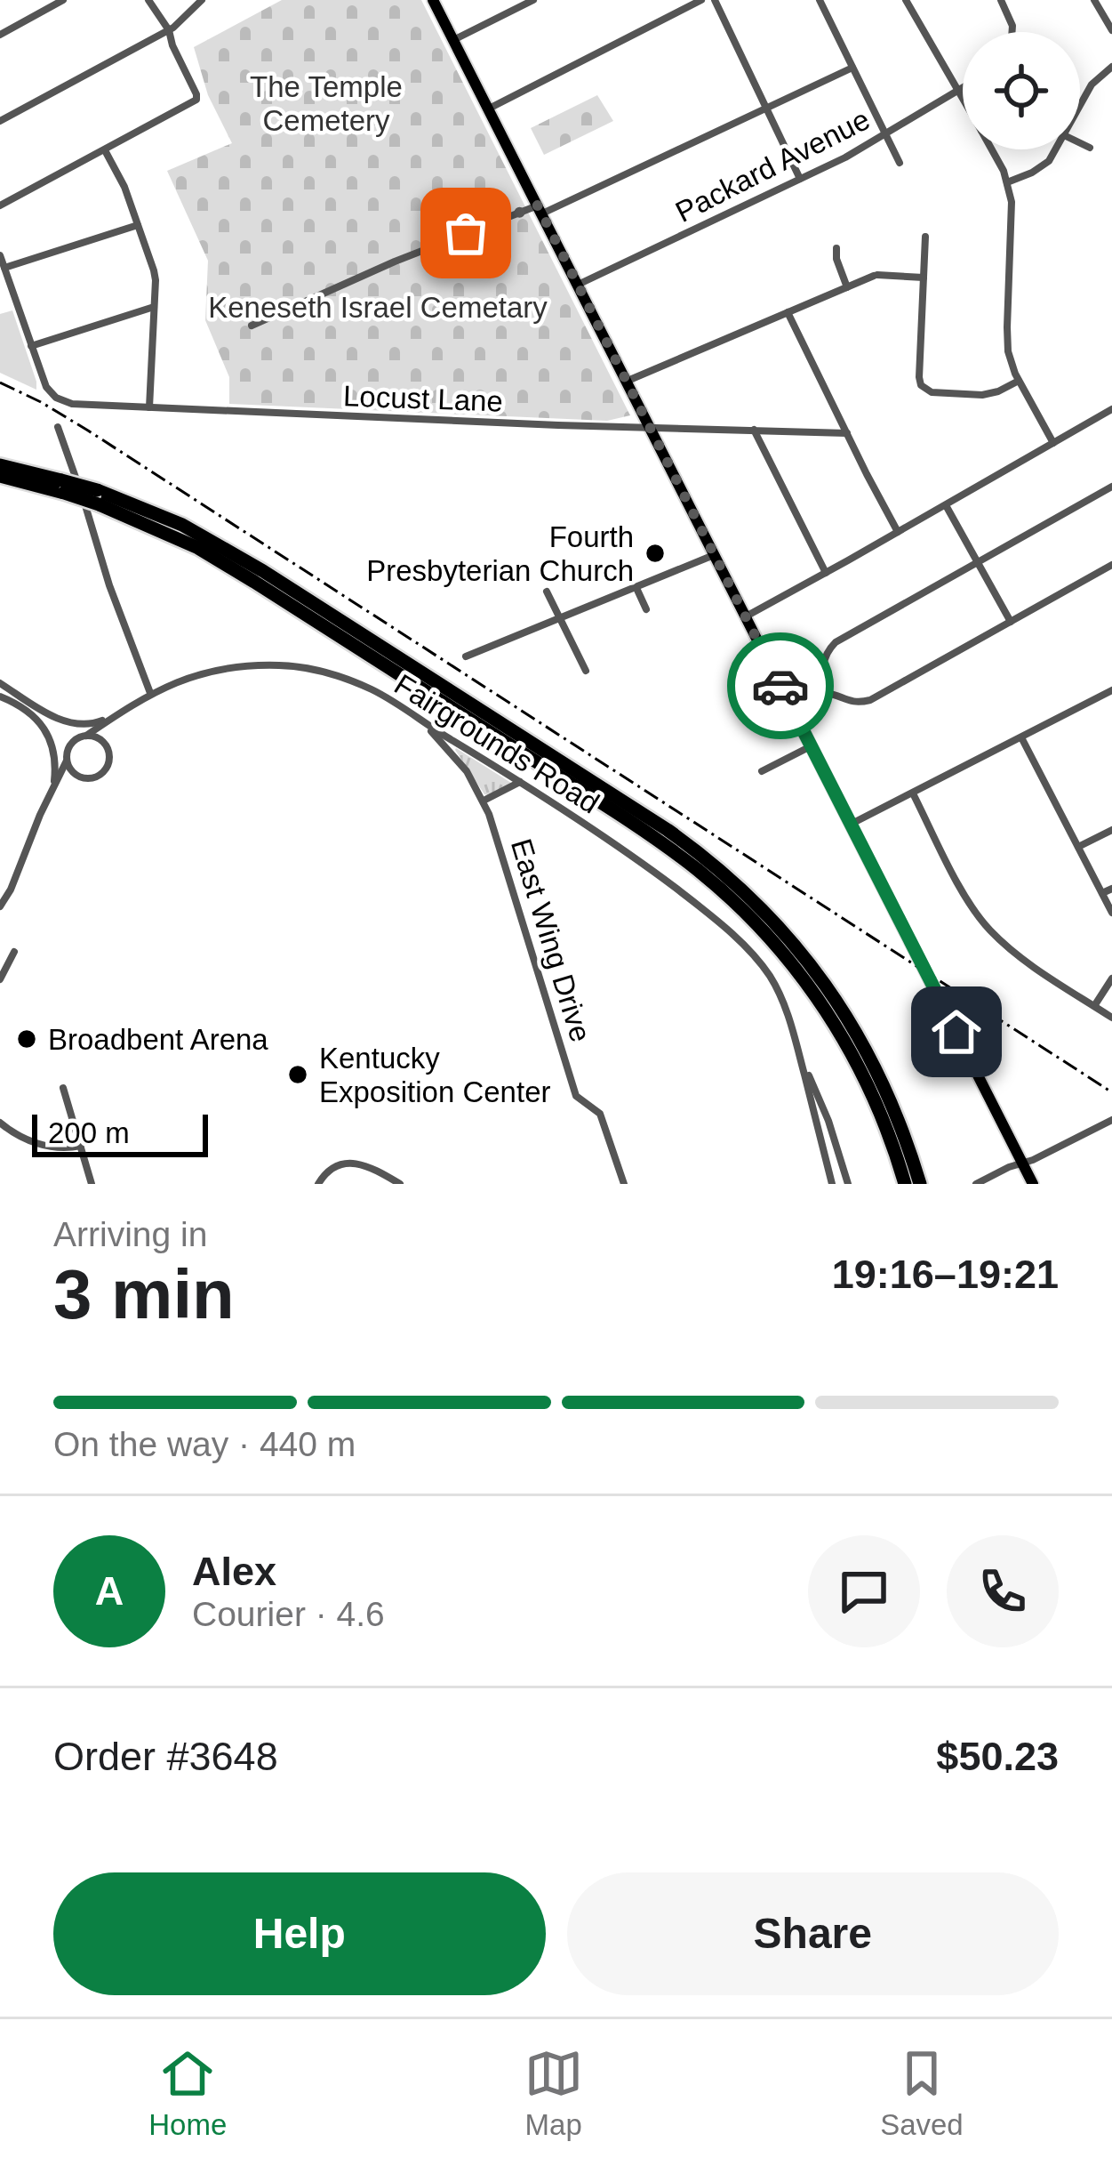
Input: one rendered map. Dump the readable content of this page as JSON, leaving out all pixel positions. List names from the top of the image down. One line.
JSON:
{"streets":{"street":["Packard Avenue","Locust Lane","Fairgrounds Road","East Wing Drive"]},"crossings":[["Fairgrounds Road","East Wing Drive"]],"parks":["The Temple Cemetery","Keneseth Israel Cemetary"],"places":["Fourth Presbyterian Church","Broadbent Arena","Kentucky Exposition Center"],"scale_bar":"200 m","page":{"scale":"200 m","heading":["3 min","Arriving in","19:16–19:21"],"panel":["Alex","Courier · 4.6","Order #3648","$50.23"],"bar":"On the way · 440 m","round":"A","buttons":["Help","Share"],"tabs":["Home","Map","Saved"]}}
